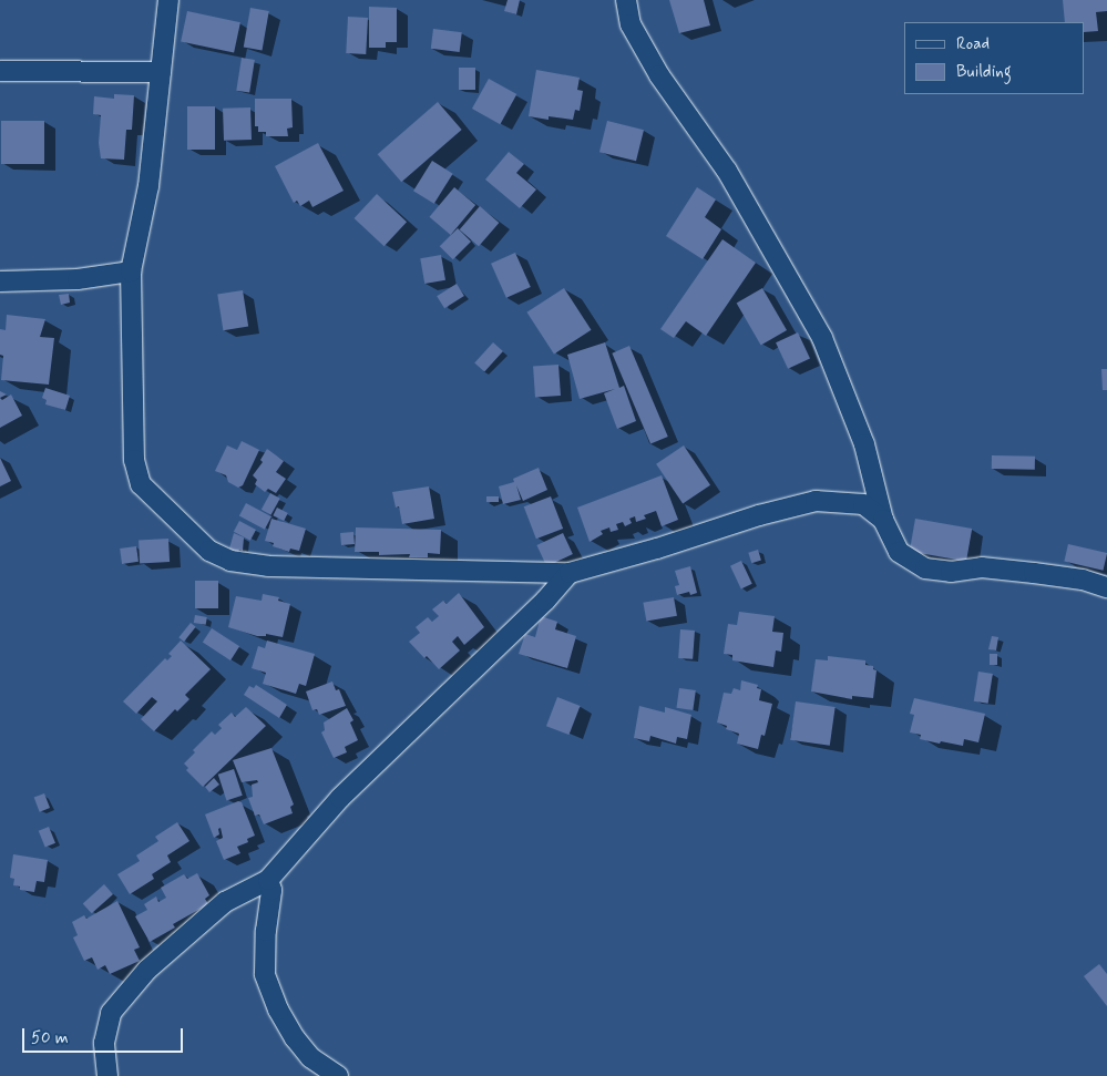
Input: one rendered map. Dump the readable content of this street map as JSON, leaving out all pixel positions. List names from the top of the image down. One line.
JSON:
{"legend":["Road","Building"],"scale_bar":"50 m"}
